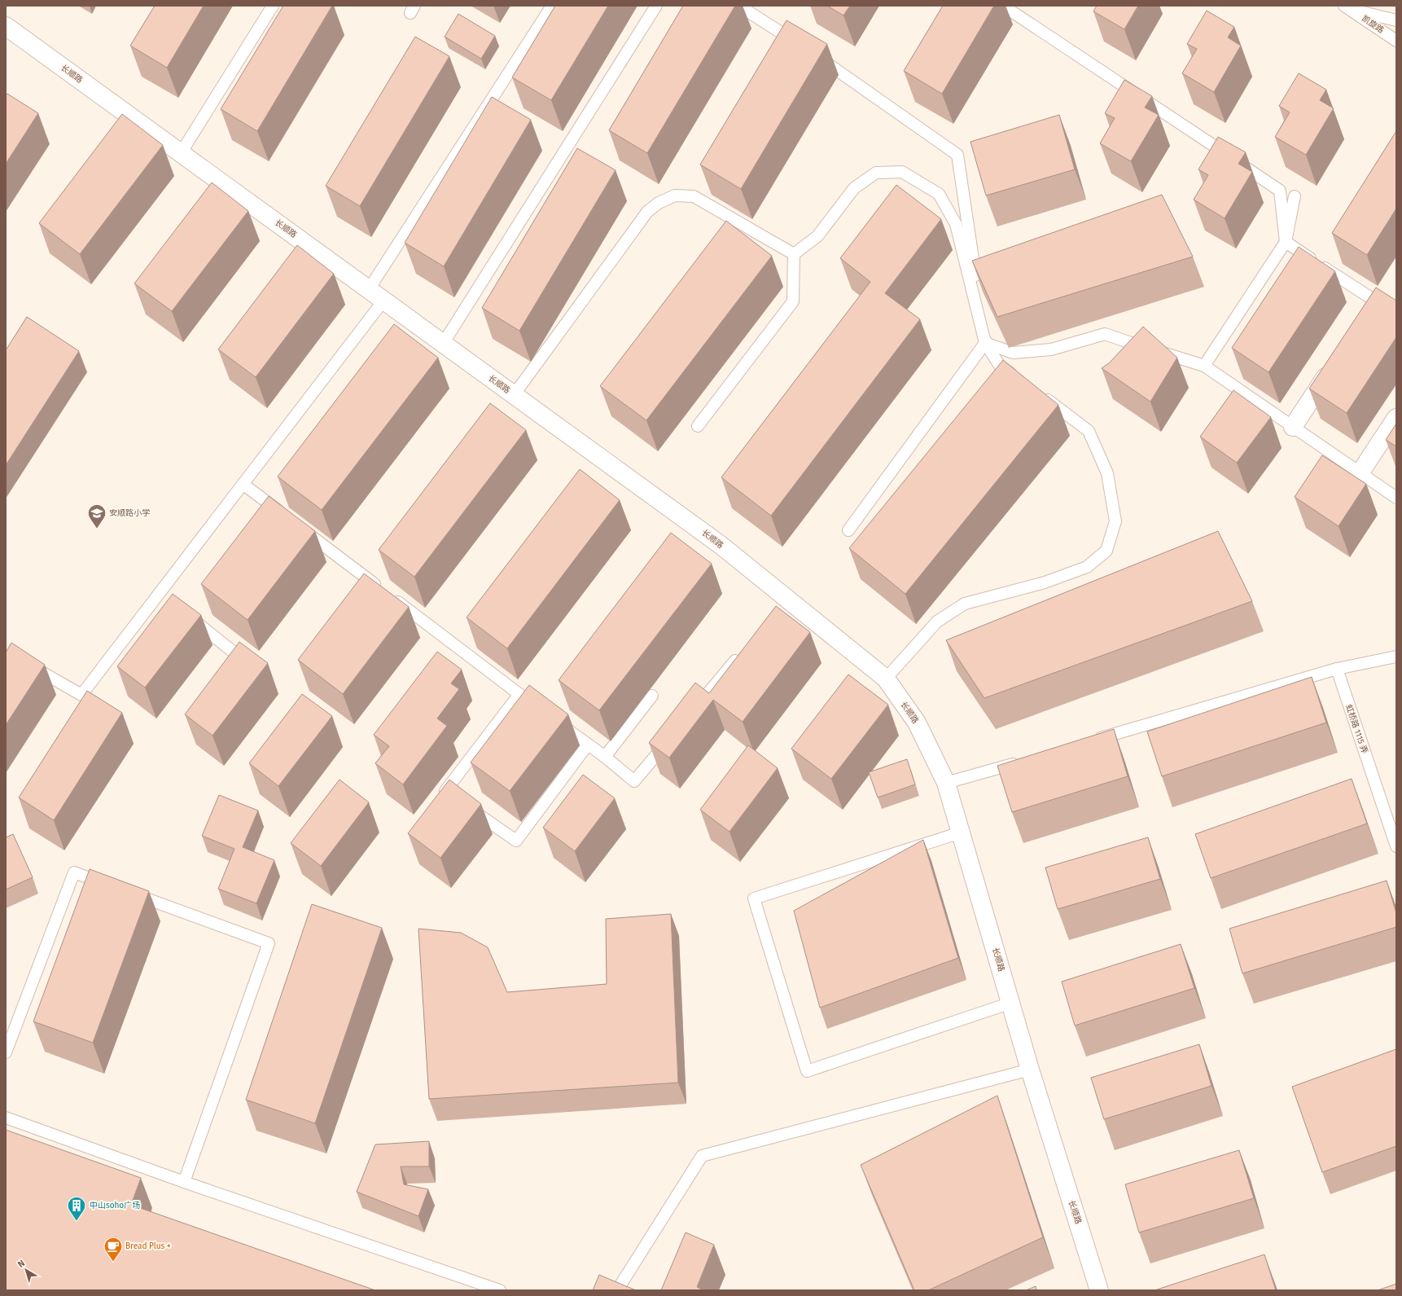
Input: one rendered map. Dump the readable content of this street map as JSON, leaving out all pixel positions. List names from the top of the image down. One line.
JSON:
{"streets":{"street":["长顺路"],"lane":["凯旋路","虹桥路 1115 弄"]},"places":{"school or university":["安顺路小学"],"building":["中山soho广场"],"cafe":["Bread Plus +"]},"north":"top left"}
